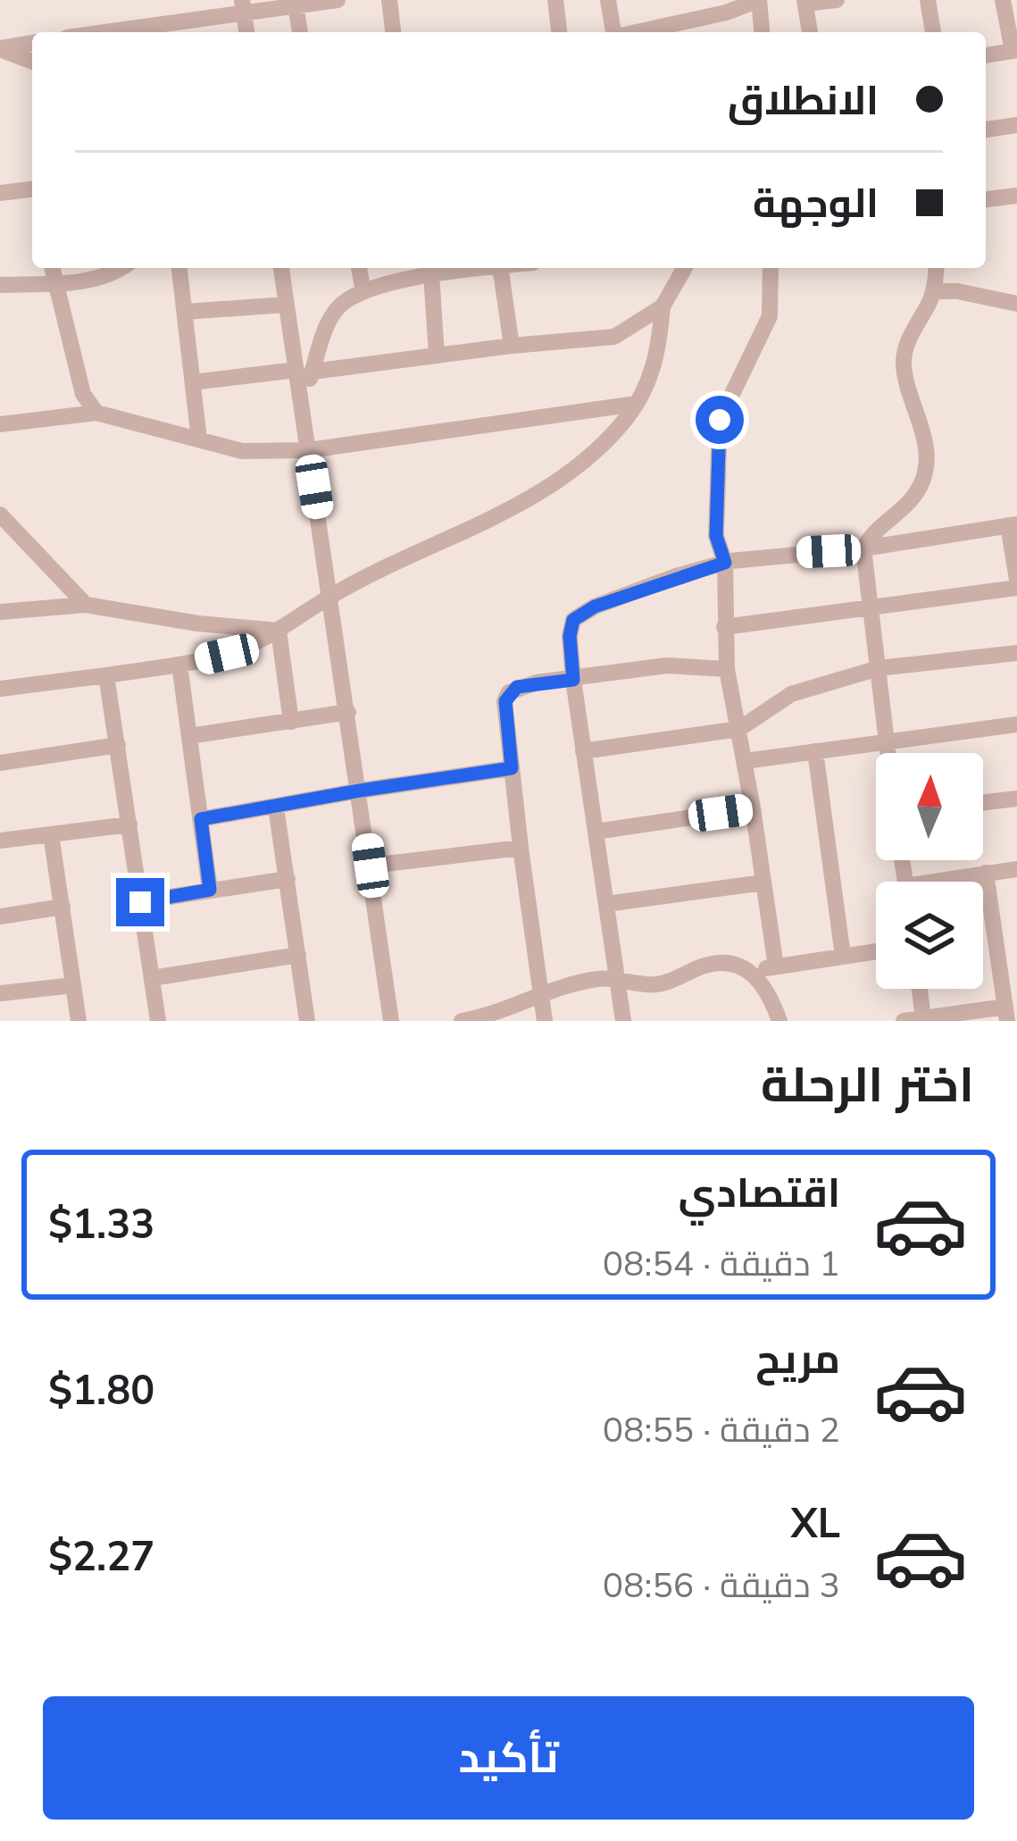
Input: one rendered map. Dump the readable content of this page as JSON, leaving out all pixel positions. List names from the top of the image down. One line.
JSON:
{"north":"top","page":{"banner":["الانطلاق","الوجهة"],"heading":"اختر الرحلة","list":[{"name":"اقتصادي","note":"1 دقيقة · 08:54","value":"$1.33"},{"name":"مريح","note":"2 دقيقة · 08:55","value":"$1.80"},{"name":"XL","note":"3 دقيقة · 08:56","value":"$2.27"}],"buttons":"تأكيد"}}
